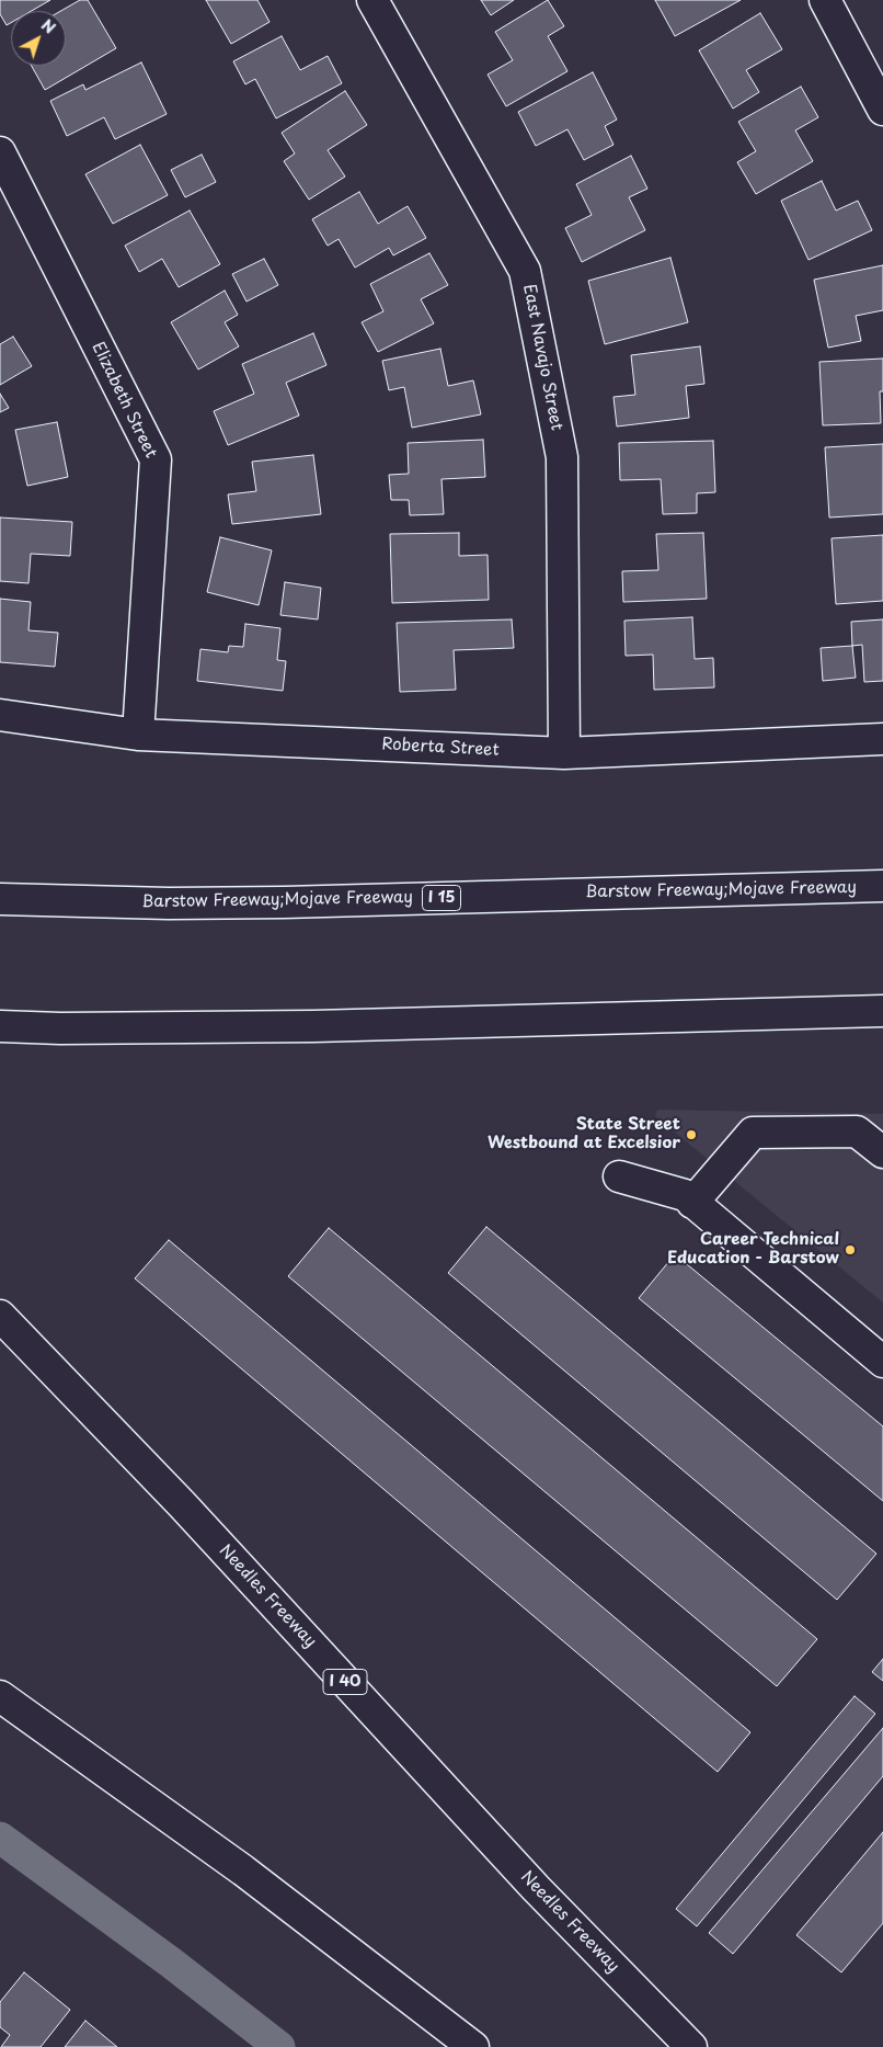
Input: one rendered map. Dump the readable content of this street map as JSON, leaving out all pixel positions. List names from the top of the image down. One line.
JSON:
{"streets":{"main road":["East Navajo Street","Elizabeth Street","Roberta Street","Barstow Freeway;Mojave Freeway","I 15","Needles Freeway","I 40"]},"crossings":[["East Navajo Street","Roberta Street"],["Elizabeth Street","Roberta Street"]],"places":["State Street Westbound at Excelsior","Career Technical Education - Barstow"],"north":"top right"}
